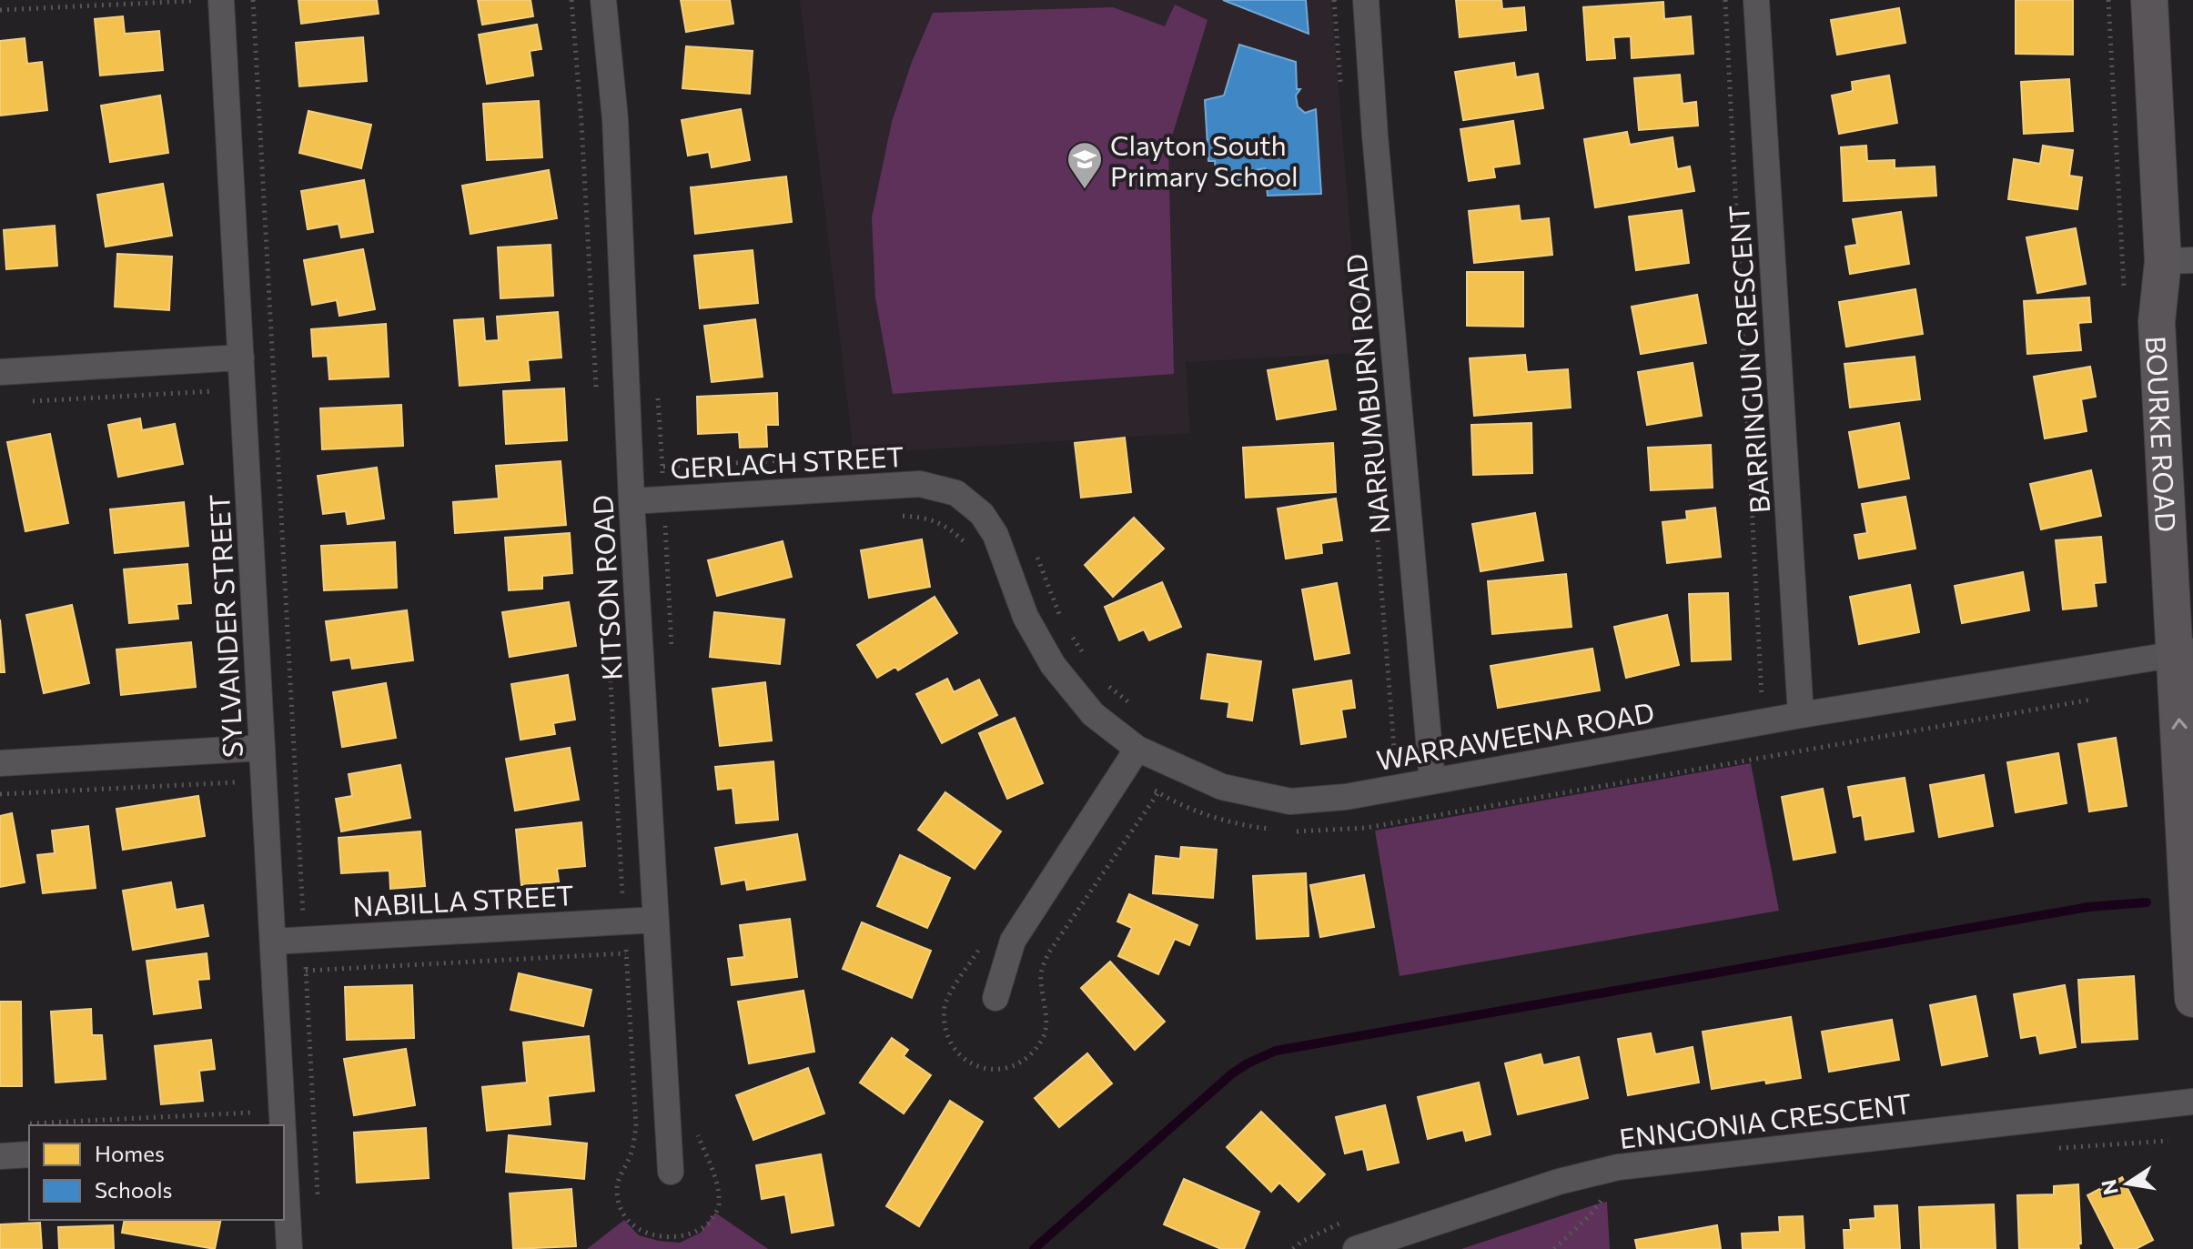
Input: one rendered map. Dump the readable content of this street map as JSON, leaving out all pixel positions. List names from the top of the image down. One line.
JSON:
{"streets":{"main road":["BOURKE ROAD"],"street":["BARRINGUN CRESCENT","NARRUMBURN ROAD","GERLACH STREET","KITSON ROAD","SYLVANDER STREET","WARRAWEENA ROAD","NABILLA STREET","ENNGONIA CRESCENT"]},"crossings":[["BARRINGUN CRESCENT","WARRAWEENA ROAD"],["NARRUMBURN ROAD","WARRAWEENA ROAD"],["BOURKE ROAD","WARRAWEENA ROAD"],["GERLACH STREET","KITSON ROAD"],["GERLACH STREET","WARRAWEENA ROAD"],["KITSON ROAD","NABILLA STREET"],["SYLVANDER STREET","NABILLA STREET"]],"places":{"school or university":["Clayton South Primary School"]},"legend":["Homes","Schools"],"north":"left"}
